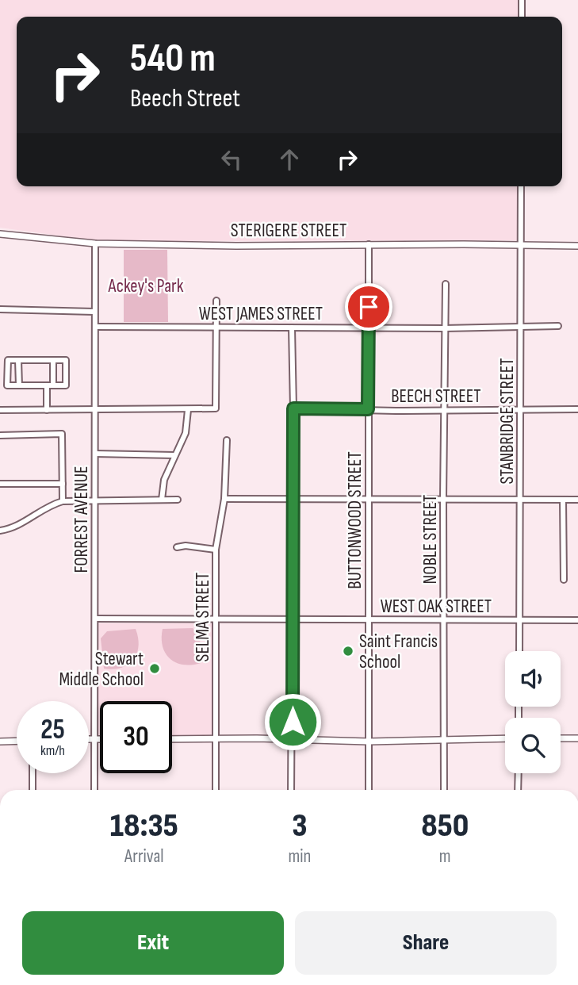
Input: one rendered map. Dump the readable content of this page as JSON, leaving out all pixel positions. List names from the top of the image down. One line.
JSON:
{"streets":{"street":["STERIGERE STREET","WEST JAMES STREET","BEECH STREET","STANBRIDGE STREET","FORREST AVENUE","BUTTONWOOD STREET","NOBLE STREET","WEST OAK STREET","SELMA STREET"]},"crossings":[["STERIGERE STREET","STANBRIDGE STREET"],["STERIGERE STREET","FORREST AVENUE"],["STERIGERE STREET","BUTTONWOOD STREET"],["WEST JAMES STREET","STANBRIDGE STREET"],["WEST JAMES STREET","FORREST AVENUE"],["WEST JAMES STREET","BUTTONWOOD STREET"],["WEST JAMES STREET","NOBLE STREET"],["BEECH STREET","STANBRIDGE STREET"],["BEECH STREET","BUTTONWOOD STREET"],["BEECH STREET","NOBLE STREET"],["STANBRIDGE STREET","WEST OAK STREET"],["FORREST AVENUE","WEST OAK STREET"],["BUTTONWOOD STREET","WEST OAK STREET"],["NOBLE STREET","WEST OAK STREET"],["WEST OAK STREET","SELMA STREET"]],"parks":["Ackey's Park"],"places":["Saint Francis School","Stewart Middle School"],"page":{"turn":["540 m","Beech Street"],"speed":"25 km/h","limit":"30","eta":["18:35","Arrival","3","min","850","m"],"buttons":["Exit","Share"]}}
